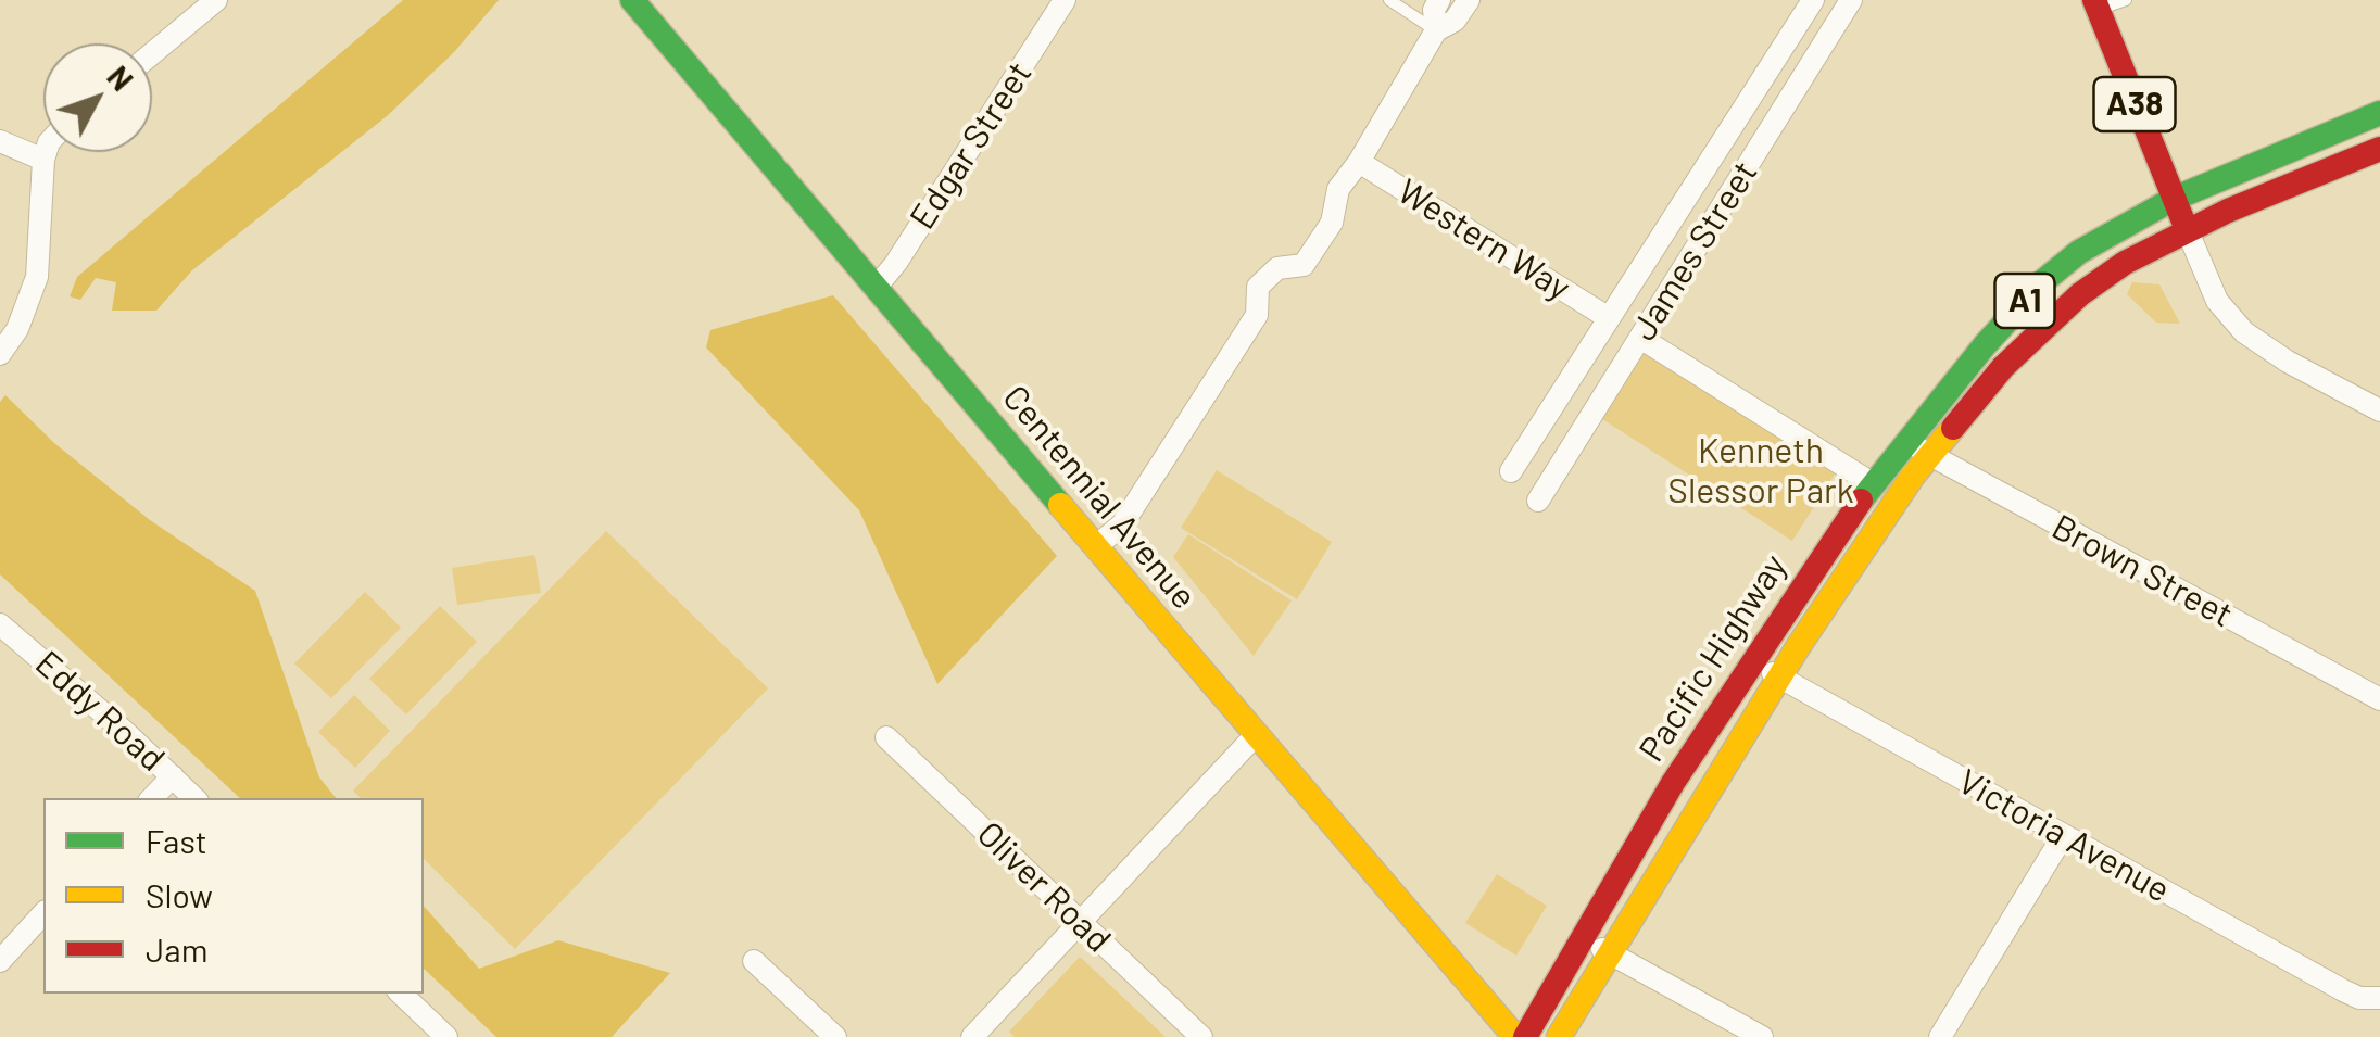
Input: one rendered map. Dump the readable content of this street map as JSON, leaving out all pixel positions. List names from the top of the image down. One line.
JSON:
{"streets":{"main road":["A38","A1","Centennial Avenue","Pacific Highway"],"street":["Edgar Street","Western Way","James Street","Brown Street","Eddy Road","Victoria Avenue","Oliver Road"]},"crossings":[["A38","Pacific Highway"],["Edgar Street","Centennial Avenue"],["Western Way","James Street"],["Brown Street","Pacific Highway"],["Pacific Highway","Victoria Avenue"]],"parks":["Kenneth Slessor Park"],"legend":["Fast","Slow","Jam"],"north":"top right"}
